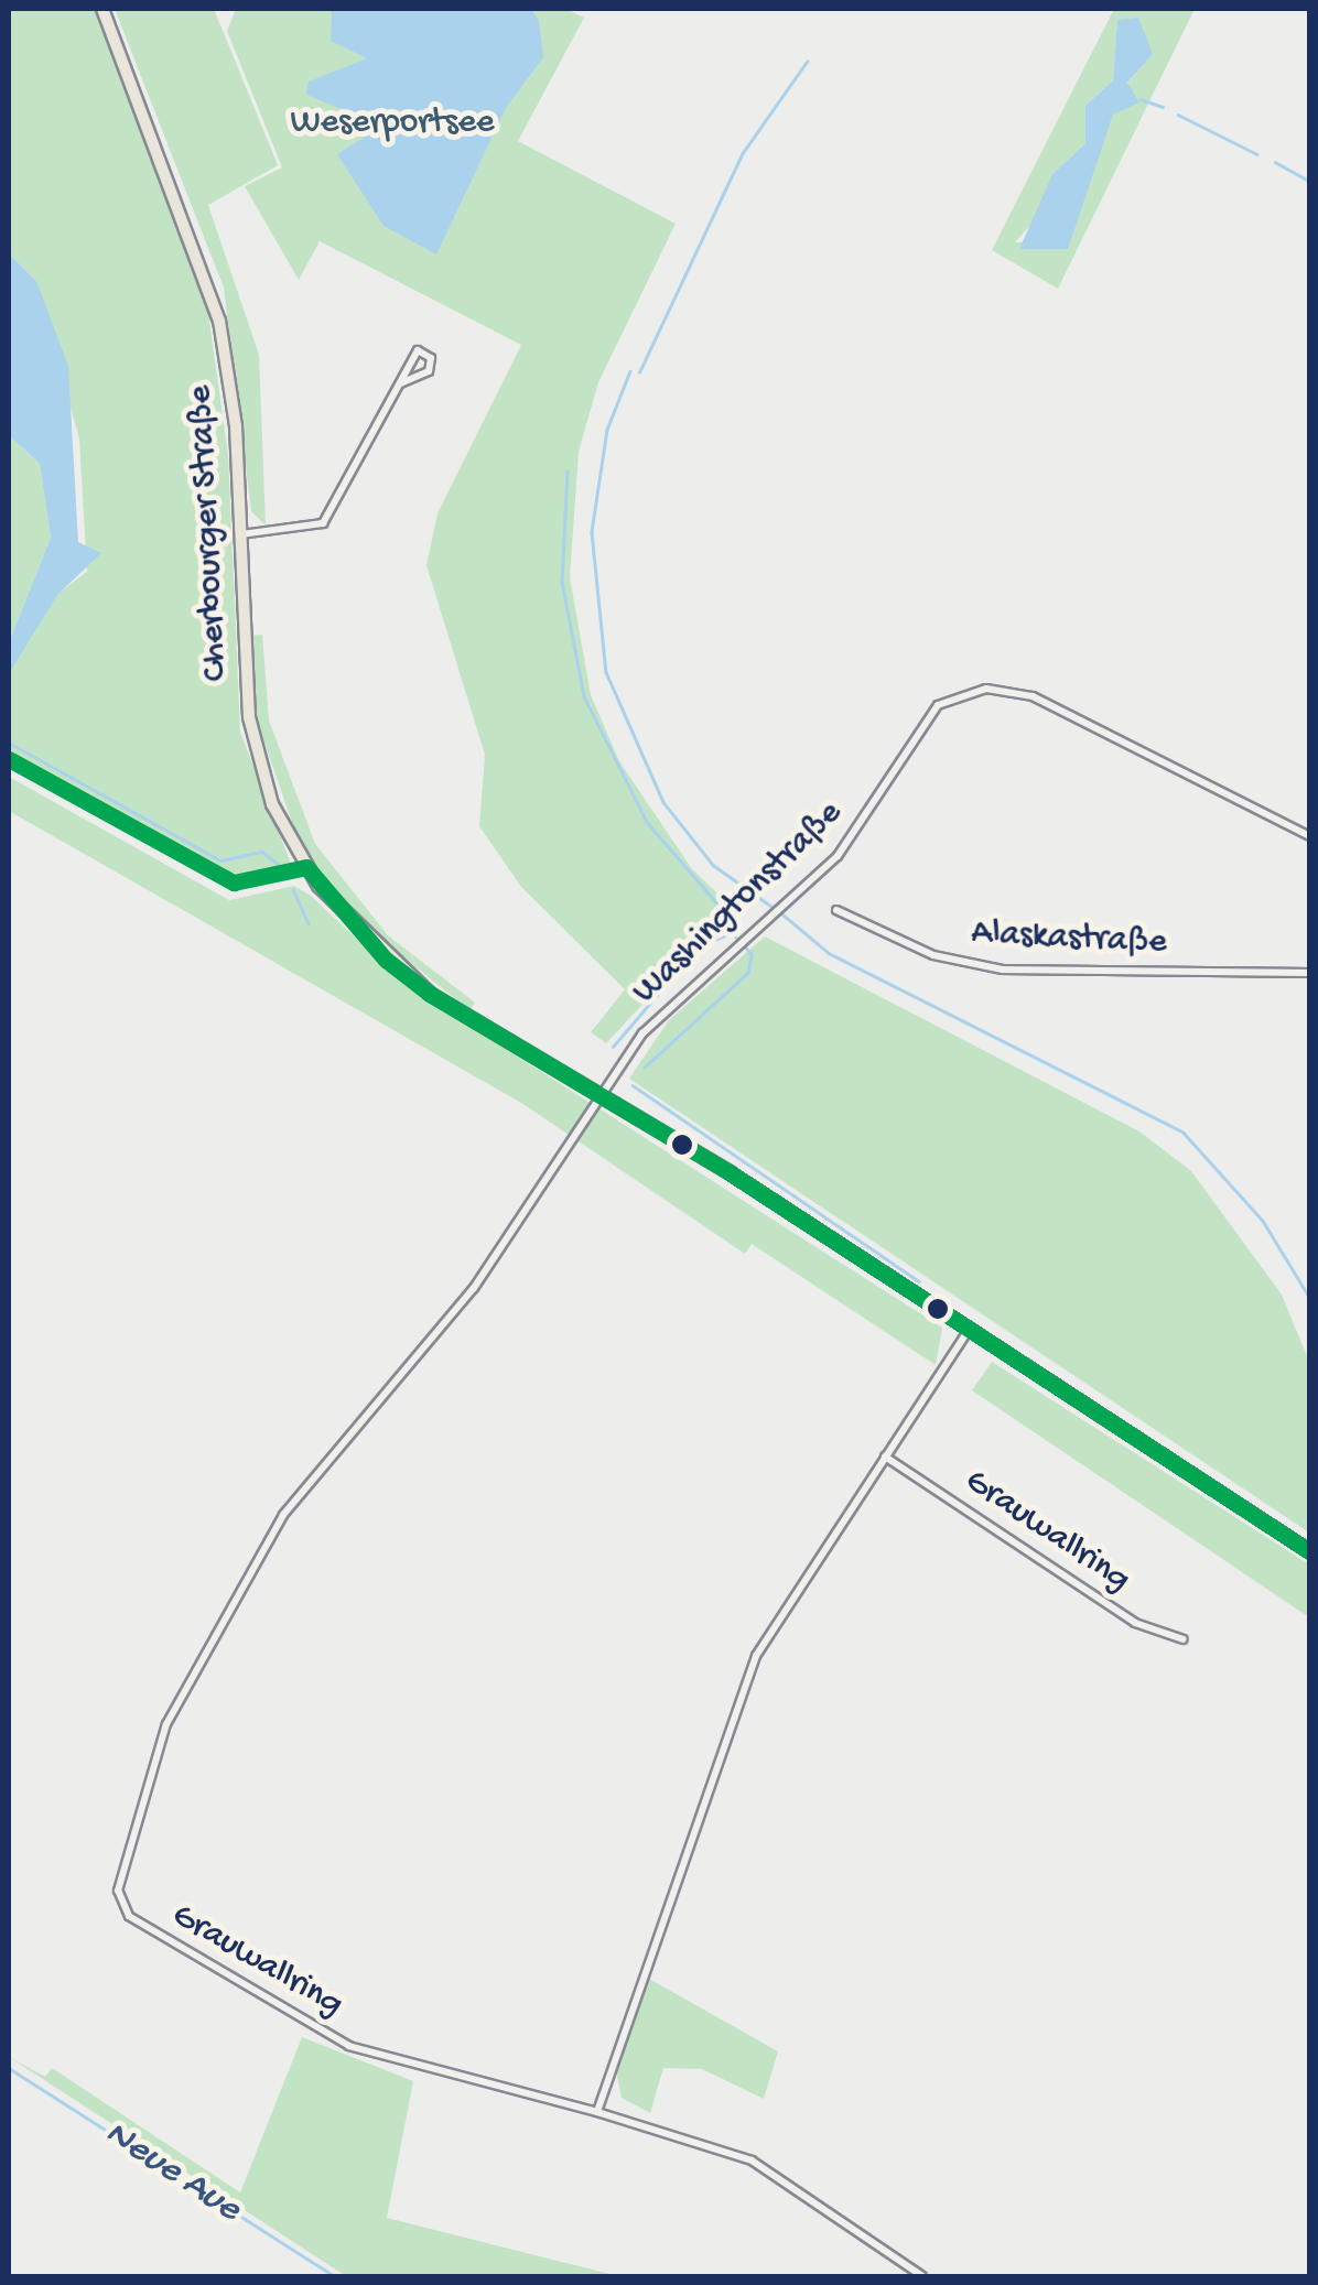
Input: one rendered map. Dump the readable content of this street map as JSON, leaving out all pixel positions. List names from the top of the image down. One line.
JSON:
{"streets":{"main road":["Cherbourger Straße"],"street":["Washingtonstraße","Alaskastraße","Grauwallring"]},"crossings":[["Cherbourger Straße","Washingtonstraße"],["Cherbourger Straße","Grauwallring"],["Washingtonstraße","Grauwallring"]],"water":["Neue Aue"],"parks":["Weserportsee"]}
